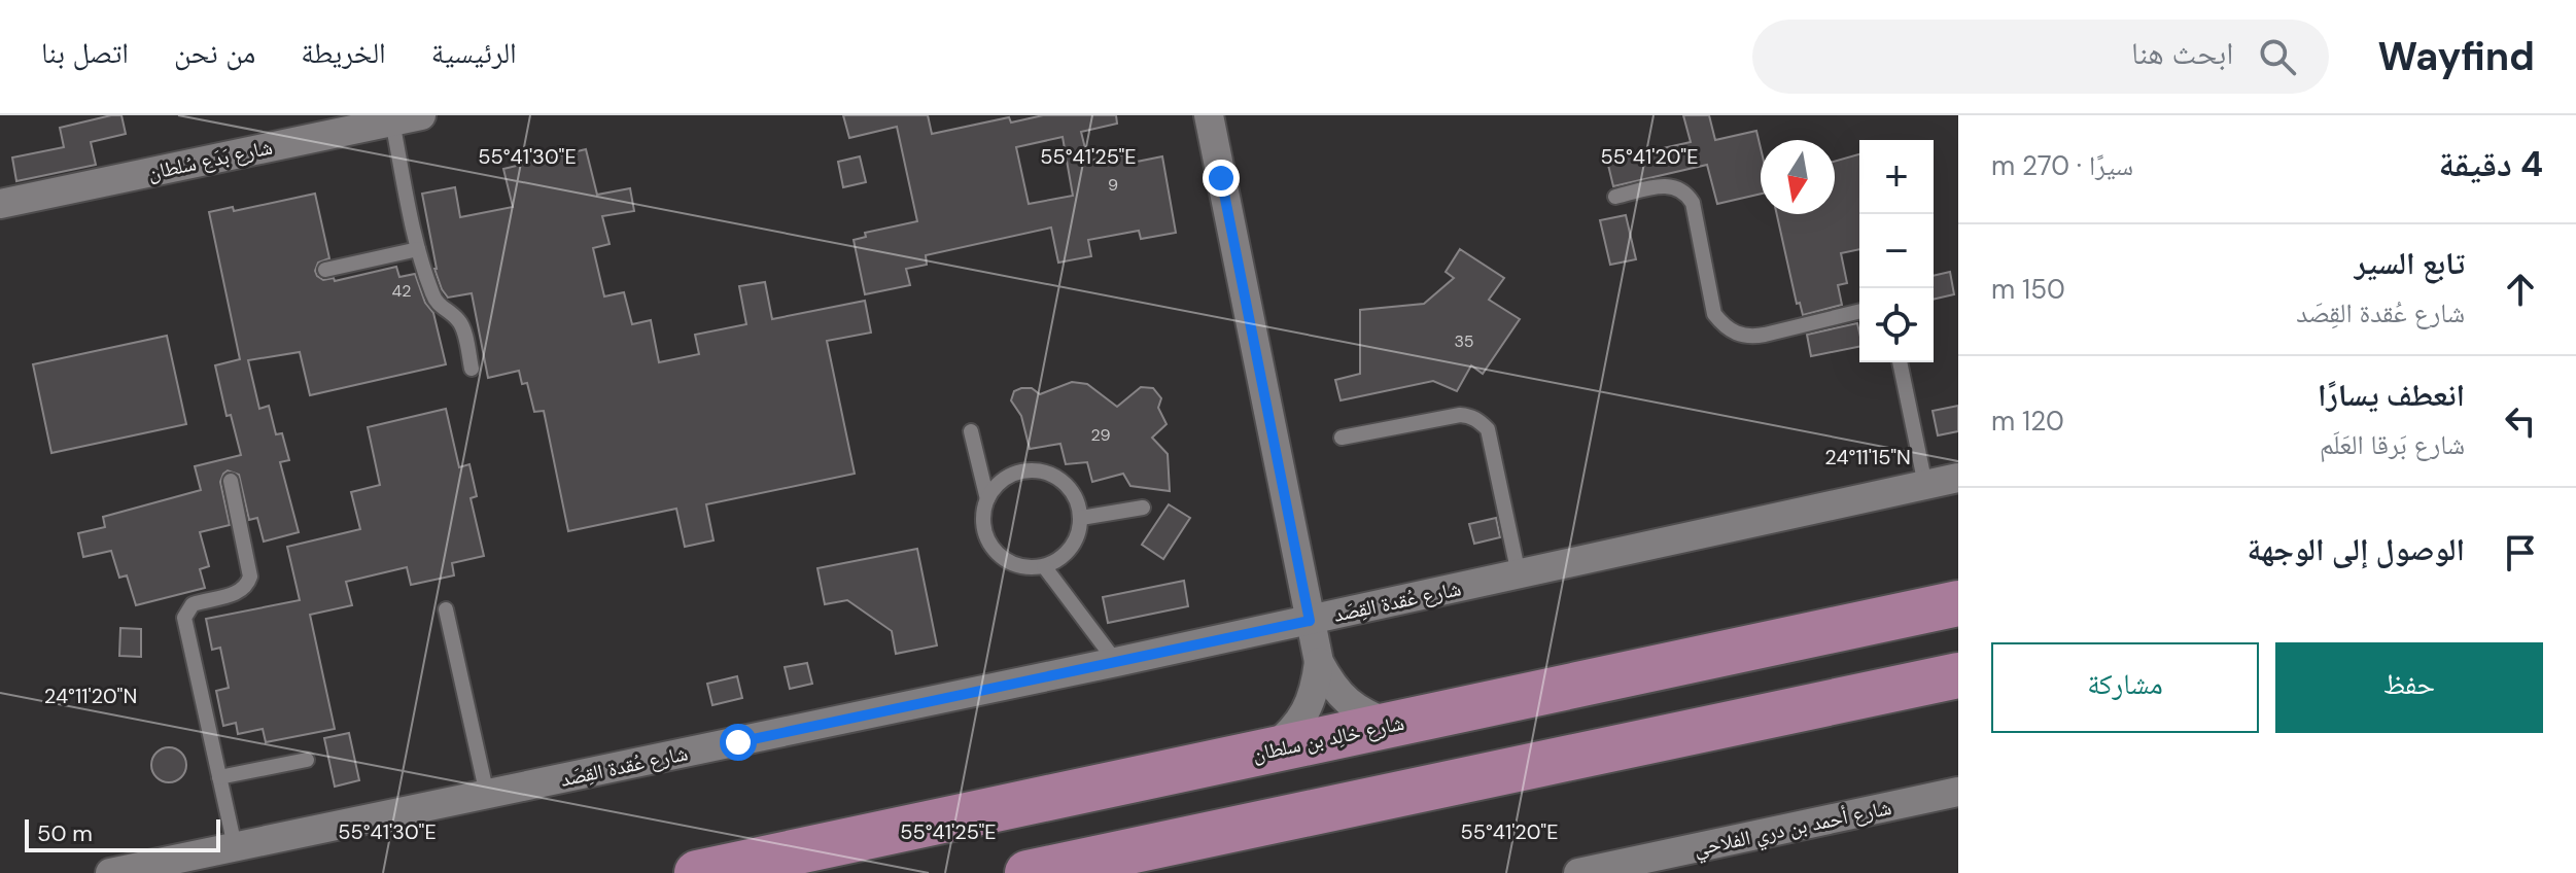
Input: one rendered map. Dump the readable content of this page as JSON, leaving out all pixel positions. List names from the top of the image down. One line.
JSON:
{"streets":{"main road":["شارع خالِد بن سلطان"],"street":["شارع بَدَع سُلطان","شارع عُقدة القِصَد","شارع أحمد بن دري الفلاحي"]},"house_numbers":["9","42","35","29"],"scale_bar":"50 m","north":"bottom","page":{"header":"Wayfind","search":"ابحث هنا","nav":["الرئيسية","الخريطة","من نحن","اتصل بنا"],"heading":["4 دقيقة","سيرًا · 270 m"],"map_buttons":["+","−"],"list":[["تابع السير","شارع عُقدة القِصَد","150 m"],["انعطف يسارًا","شارع بَرقا العَلَم","120 m"],"الوصول إلى الوجهة"],"buttons":["حفظ","مشاركة"],"scale":"50 m"},"coordinates":["55°41'30\"E","55°41'25\"E","55°41'20\"E","24°11'15\"N","24°11'20\"N"]}
